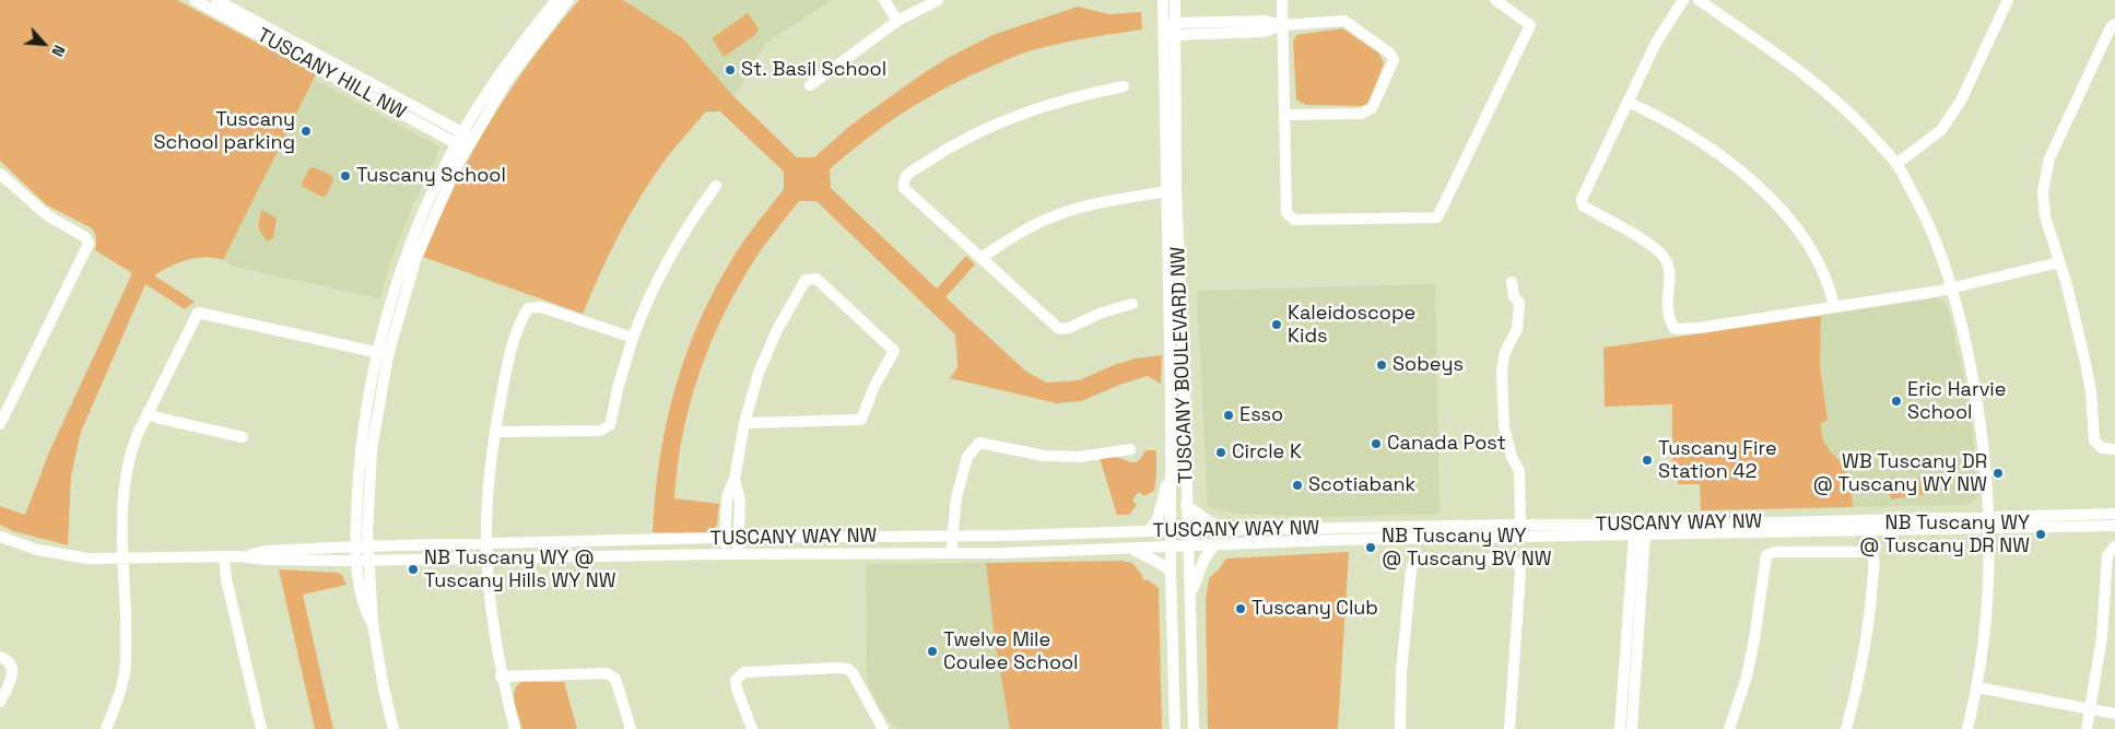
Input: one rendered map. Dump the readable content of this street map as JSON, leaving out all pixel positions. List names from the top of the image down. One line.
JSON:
{"streets":{"street":["TUSCANY HILL NW","TUSCANY BOULEVARD NW","TUSCANY WAY NW"]},"crossings":[["TUSCANY BOULEVARD NW","TUSCANY WAY NW"]],"places":["St. Basil School","Tuscany School parking","Tuscany School","Kaleidoscope Kids","Sobeys","Eric Harvie School","Esso","Canada Post","Circle K","Tuscany Fire Station 42","WB Tuscany DR @ Tuscany WY NW","Scotiabank","NB Tuscany WY @ Tuscany DR NW","NB Tuscany WY @ Tuscany BV NW","NB Tuscany WY @ Tuscany Hills WY NW","Tuscany Club","Twelve Mile Coulee School"],"north":"bottom right"}
